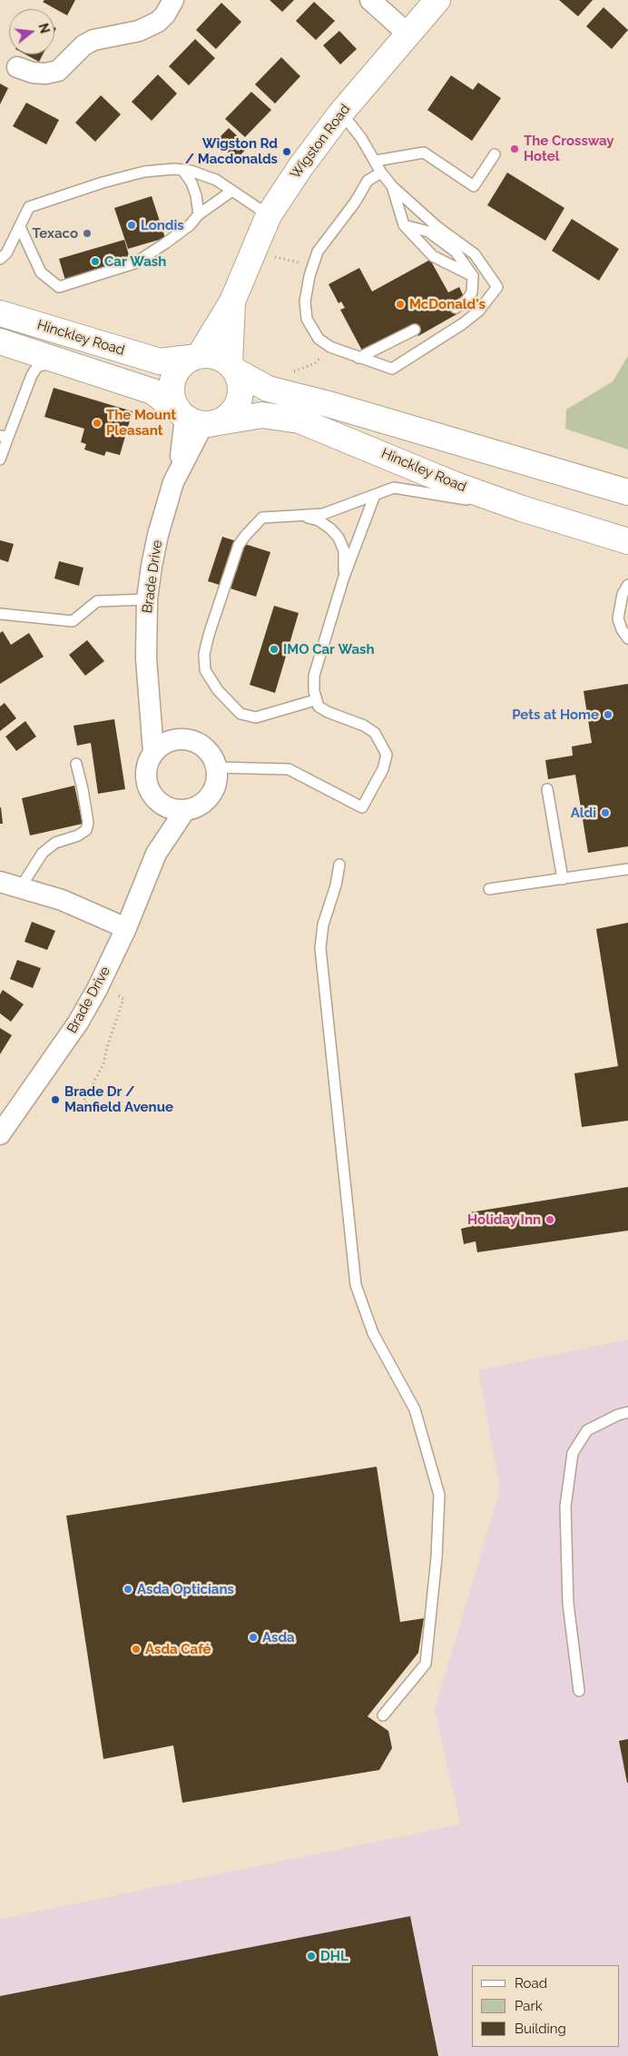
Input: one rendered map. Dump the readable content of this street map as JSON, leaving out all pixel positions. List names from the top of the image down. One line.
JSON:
{"streets":{"main road":["Wigston Road","Hinckley Road"],"street":["Brade Drive"]},"crossings":[["Wigston Road","Hinckley Road"],["Wigston Road","Brade Drive"],["Hinckley Road","Brade Drive"]],"places":["The Crossway Hotel","Wigston Rd / Macdonalds","Londis","Texaco","Car Wash","McDonald's","The Mount Pleasant","IMO Car Wash","Pets at Home","Aldi","Brade Dr / Manfield Avenue","Holiday Inn","Asda Opticians","Asda","Asda Café","DHL"],"legend":["Road","Park","Building"],"north":"right"}
